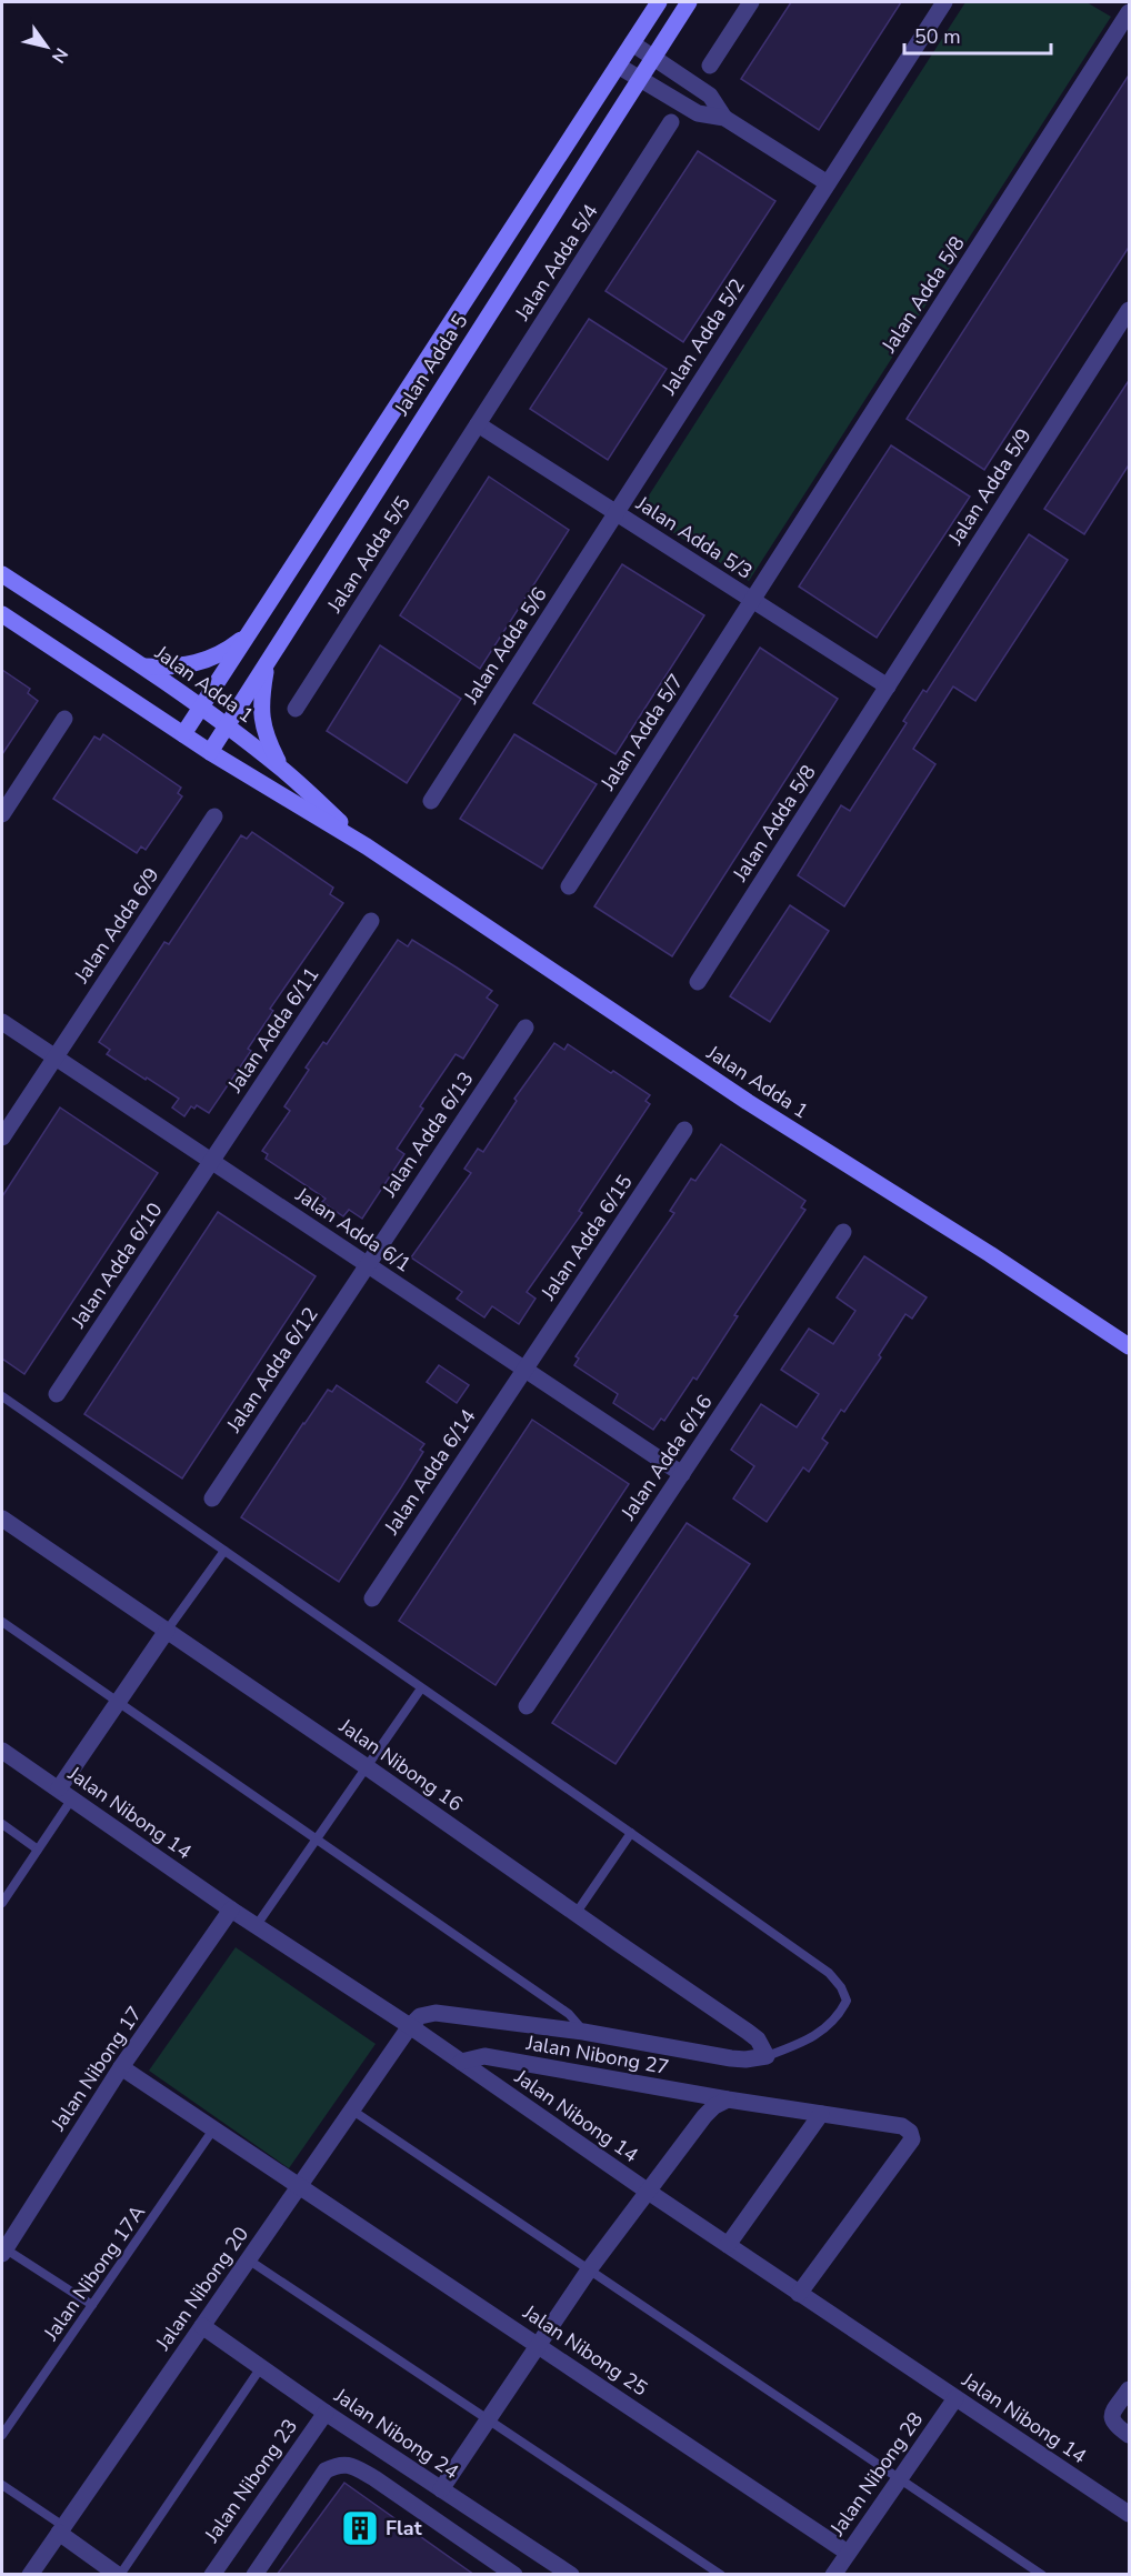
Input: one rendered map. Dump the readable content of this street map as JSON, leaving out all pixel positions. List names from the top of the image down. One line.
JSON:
{"streets":{"main road":["Jalan Adda 5","Jalan Adda 1"],"street":["Jalan Adda 5/4","Jalan Adda 5/8","Jalan Adda 5/2","Jalan Adda 5/9","Jalan Adda 5/3","Jalan Adda 5/5","Jalan Adda 5/6","Jalan Adda 5/7","Jalan Adda 6/9","Jalan Adda 6/11","Jalan Adda 6/13","Jalan Adda 6/1","Jalan Adda 6/15","Jalan Adda 6/10","Jalan Adda 6/12","Jalan Adda 6/16","Jalan Adda 6/14","Jalan Nibong 16","Jalan Nibong 14","Jalan Nibong 27","Jalan Nibong 17","Jalan Nibong 20","Jalan Nibong 25","Jalan Nibong 24","Jalan Nibong 28","Jalan Nibong 23"],"lane":["Jalan Nibong 17A"]},"crossings":[["Jalan Adda 5/4","Jalan Adda 5/3"],["Jalan Adda 5/4","Jalan Adda 5/5"],["Jalan Adda 5/8","Jalan Adda 5/9"],["Jalan Adda 5/8","Jalan Adda 5/3"],["Jalan Adda 5/8","Jalan Adda 5/7"],["Jalan Adda 5/2","Jalan Adda 5/3"],["Jalan Adda 5/2","Jalan Adda 5/6"],["Jalan Adda 5","Jalan Adda 1"],["Jalan Adda 5/9","Jalan Adda 5/3"],["Jalan Adda 5/3","Jalan Adda 5/5"],["Jalan Adda 5/3","Jalan Adda 5/6"],["Jalan Adda 5/3","Jalan Adda 5/7"],["Jalan Adda 6/9","Jalan Adda 6/1"],["Jalan Adda 6/11","Jalan Adda 6/1"],["Jalan Adda 6/11","Jalan Adda 6/10"],["Jalan Adda 6/13","Jalan Adda 6/1"],["Jalan Adda 6/13","Jalan Adda 6/12"],["Jalan Adda 6/1","Jalan Adda 6/15"],["Jalan Adda 6/1","Jalan Adda 6/10"],["Jalan Adda 6/1","Jalan Adda 6/12"],["Jalan Adda 6/1","Jalan Adda 6/16"],["Jalan Adda 6/1","Jalan Adda 6/14"],["Jalan Adda 6/15","Jalan Adda 6/14"],["Jalan Nibong 14","Jalan Nibong 27"],["Jalan Nibong 14","Jalan Nibong 17"],["Jalan Nibong 14","Jalan Nibong 20"],["Jalan Nibong 14","Jalan Nibong 28"],["Jalan Nibong 17","Jalan Nibong 25"],["Jalan Nibong 17A","Jalan Nibong 25"],["Jalan Nibong 20","Jalan Nibong 25"],["Jalan Nibong 20","Jalan Nibong 24"],["Jalan Nibong 25","Jalan Nibong 28"],["Jalan Nibong 24","Jalan Nibong 23"]],"places":{"building":["Flat"]},"scale_bar":"50 m","north":"bottom right"}
